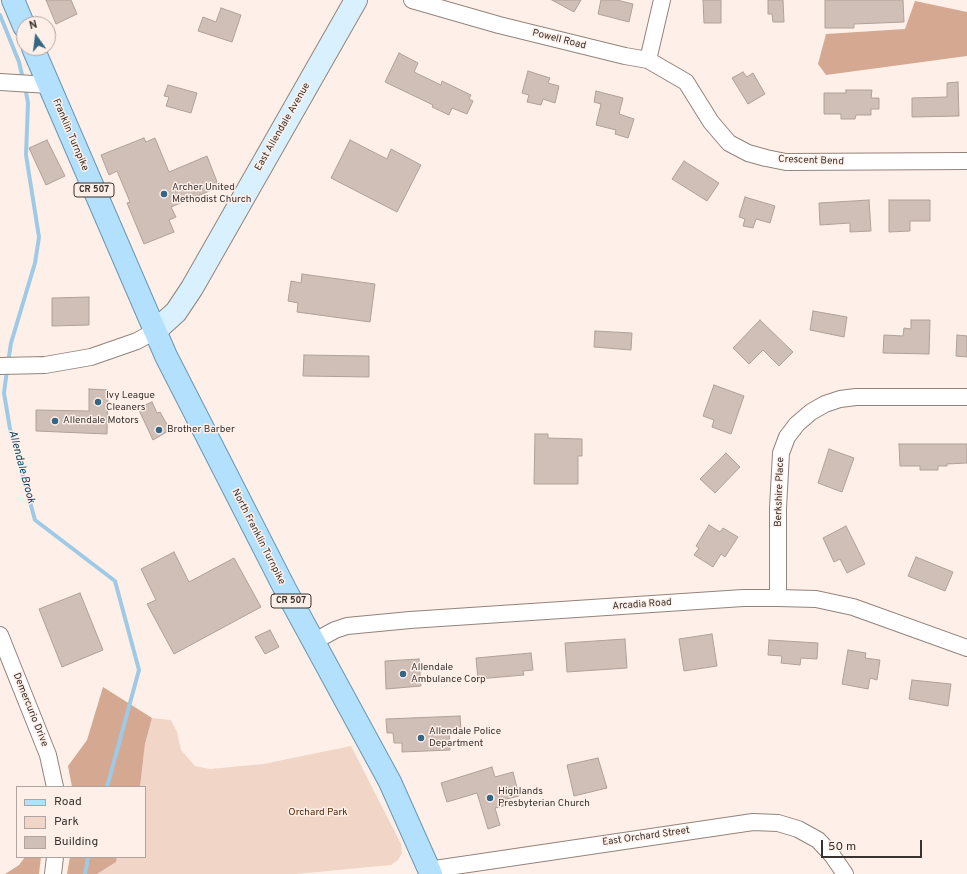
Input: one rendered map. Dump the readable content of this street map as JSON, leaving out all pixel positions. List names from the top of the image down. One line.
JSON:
{"streets":{"main road":["East Allendale Avenue","Franklin Turnpike","CR 507","North Franklin Turnpike"],"street":["Powell Road","Crescent Bend","Berkshire Place","Arcadia Road","Demercurio Drive","East Orchard Street"]},"crossings":[["Powell Road","Crescent Bend"],["East Allendale Avenue","Franklin Turnpike"],["East Allendale Avenue","North Franklin Turnpike"],["Franklin Turnpike","North Franklin Turnpike"],["Berkshire Place","Arcadia Road"],["North Franklin Turnpike","Arcadia Road"],["North Franklin Turnpike","East Orchard Street"]],"water":["Allendale Brook"],"parks":["Orchard Park"],"places":["Archer United Methodist Church","Ivy League Cleaners","Allendale Motors","Brother Barber","Allendale Ambulance Corp","Allendale Police Department","Highlands Presbyterian Church"],"legend":["Road","Park","Building"],"scale_bar":"50 m","north":"top"}
